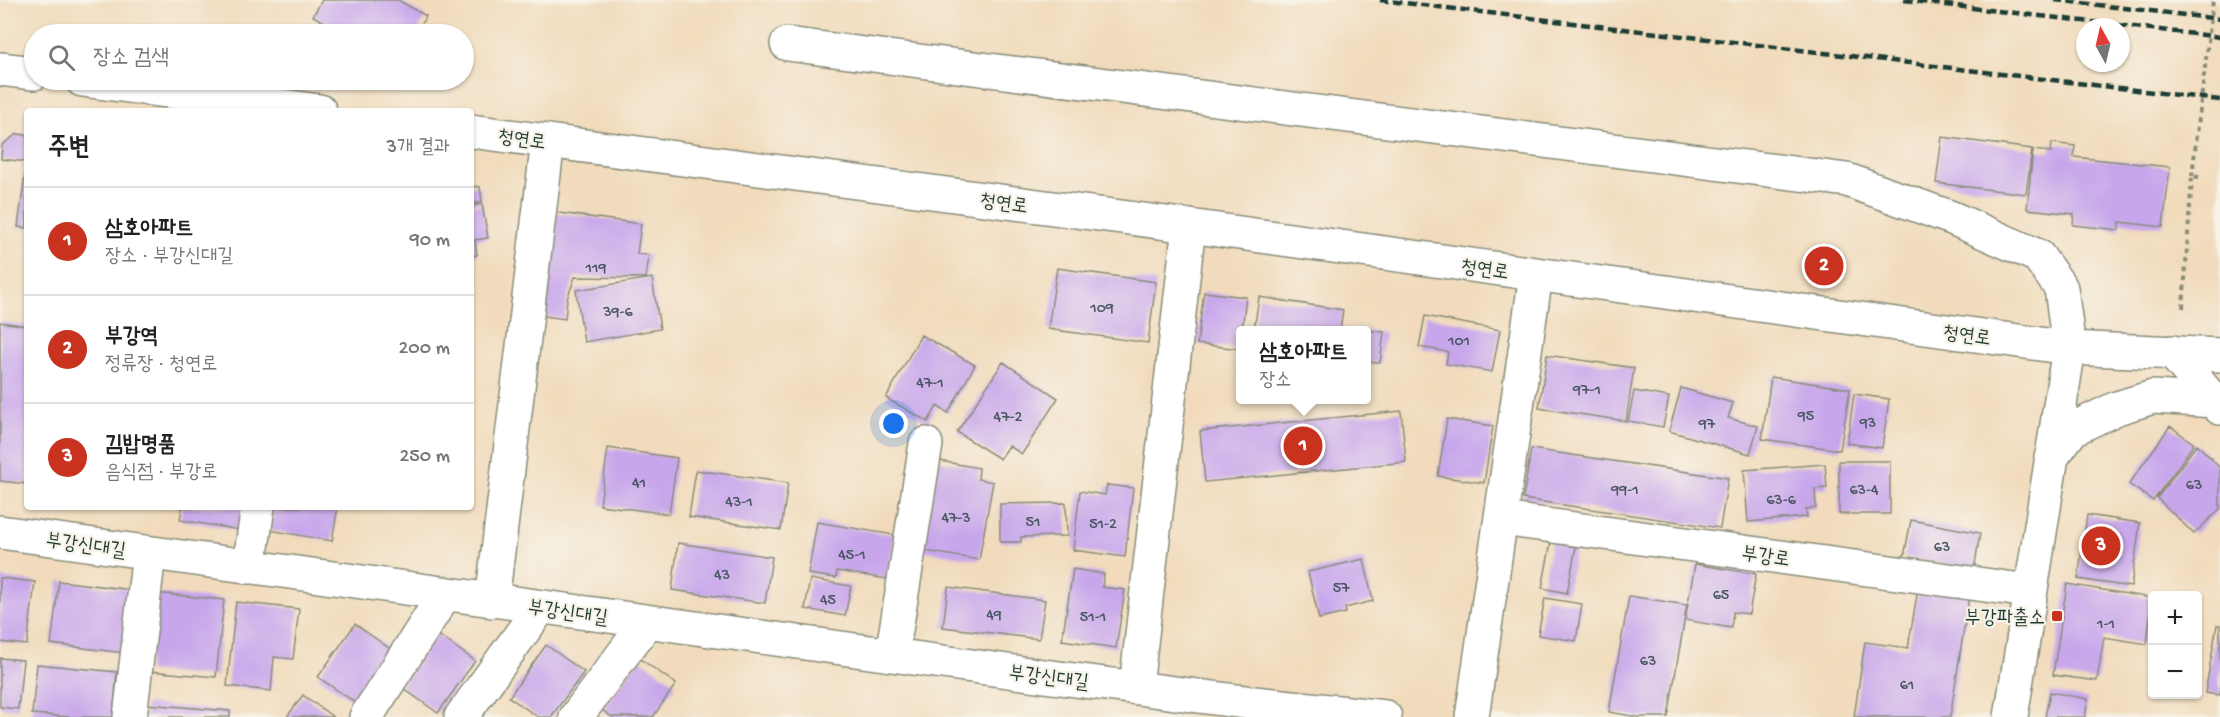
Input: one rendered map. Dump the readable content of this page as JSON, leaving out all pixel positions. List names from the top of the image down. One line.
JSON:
{"streets":{"street":["청연로","부강신대길","부강로"]},"crossings":[["청연로","부강로"]],"places":{"transit":["부강파출소"]},"house_numbers":["119","109","39-6","101","47-1","97-1","95","47-2","93","97","41","63","99-1","63-4","63-6","43-1","47-3","51","51-2","63","45-1","43","57","65","45","49","51-1","1-1","63","61"],"north":"top","page":{"search":"장소 검색","heading":["주변","3개 결과"],"list":[{"mark":"1","name":"삼호아파트","note":"장소 · 부강신대길","value":"90 m"},{"mark":"2","name":"부강역","note":"정류장 · 청연로","value":"200 m"},{"mark":"3","name":"김밥명품","note":"음식점 · 부강로","value":"250 m"}],"pins":["2","1","3"],"popup":["삼호아파트","장소"],"map_buttons":["+","−"]}}
